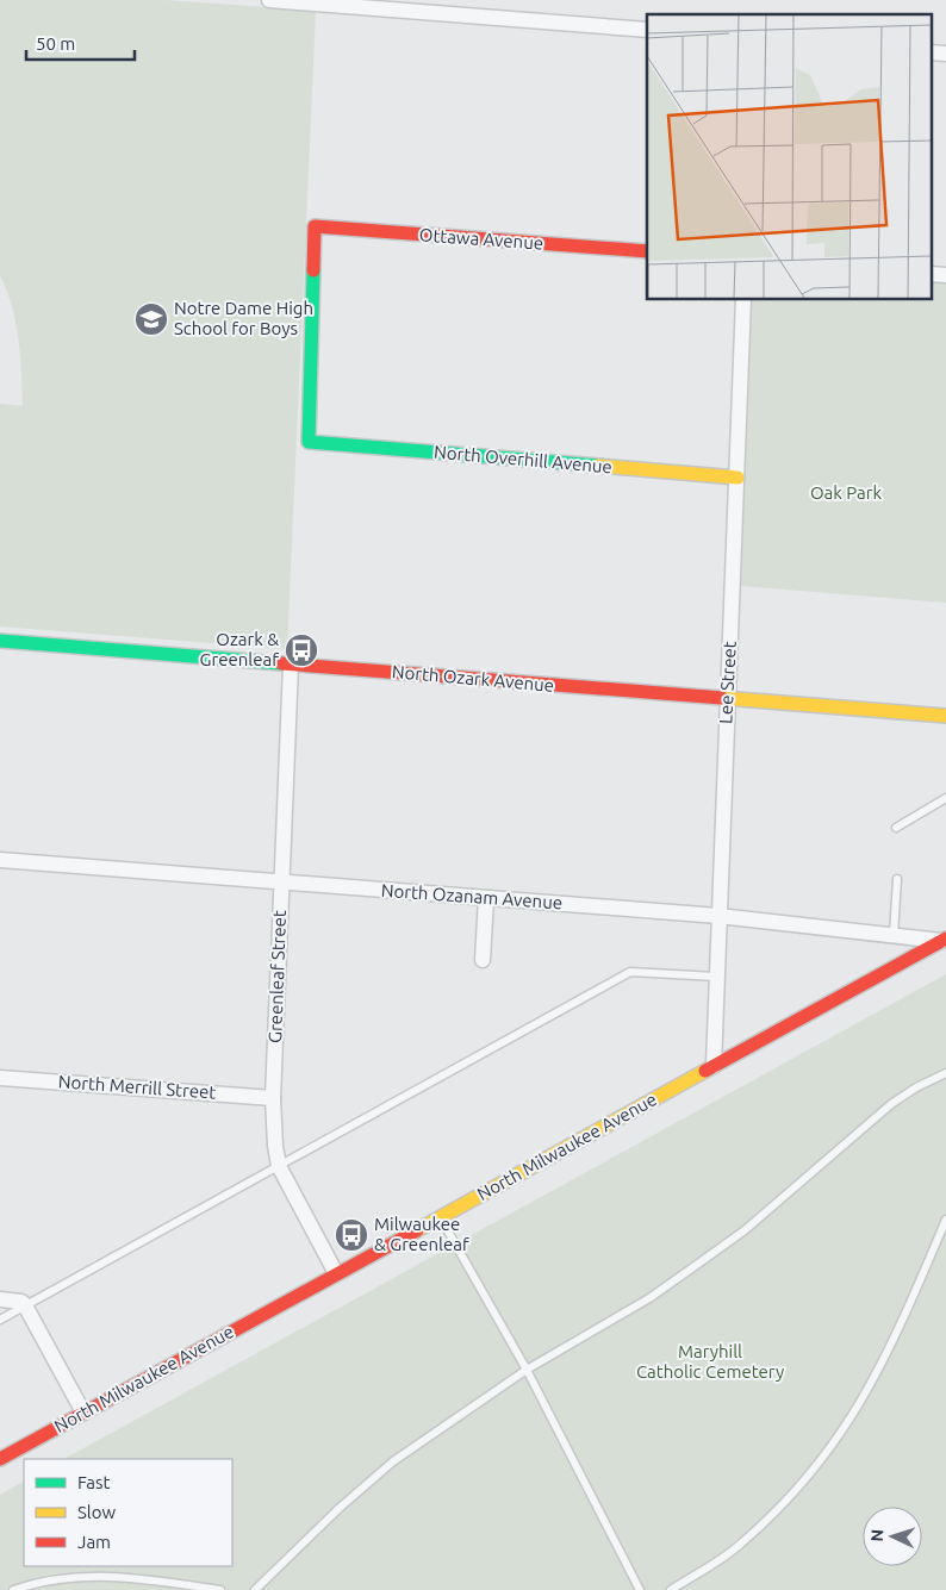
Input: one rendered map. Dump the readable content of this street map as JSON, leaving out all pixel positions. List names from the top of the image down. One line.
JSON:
{"streets":{"street":["Ottawa Avenue","North Overhill Avenue","North Ozark Avenue","Lee Street","North Ozanam Avenue","Greenleaf Street","North Merrill Street","North Milwaukee Avenue"]},"crossings":[["Ottawa Avenue","North Overhill Avenue"],["North Overhill Avenue","Lee Street"],["North Ozark Avenue","Lee Street"],["North Ozark Avenue","Greenleaf Street"],["Lee Street","North Ozanam Avenue"],["Lee Street","North Milwaukee Avenue"],["North Ozanam Avenue","Greenleaf Street"],["North Ozanam Avenue","North Milwaukee Avenue"],["Greenleaf Street","North Merrill Street"],["Greenleaf Street","North Milwaukee Avenue"]],"parks":["Oak Park","Maryhill Catholic Cemetery"],"places":{"school or university":["Notre Dame High School for Boys"],"bus stop":["Ozark & Greenleaf","Milwaukee & Greenleaf"]},"legend":["Fast","Slow","Jam"],"scale_bar":"50 m","north":"left"}
